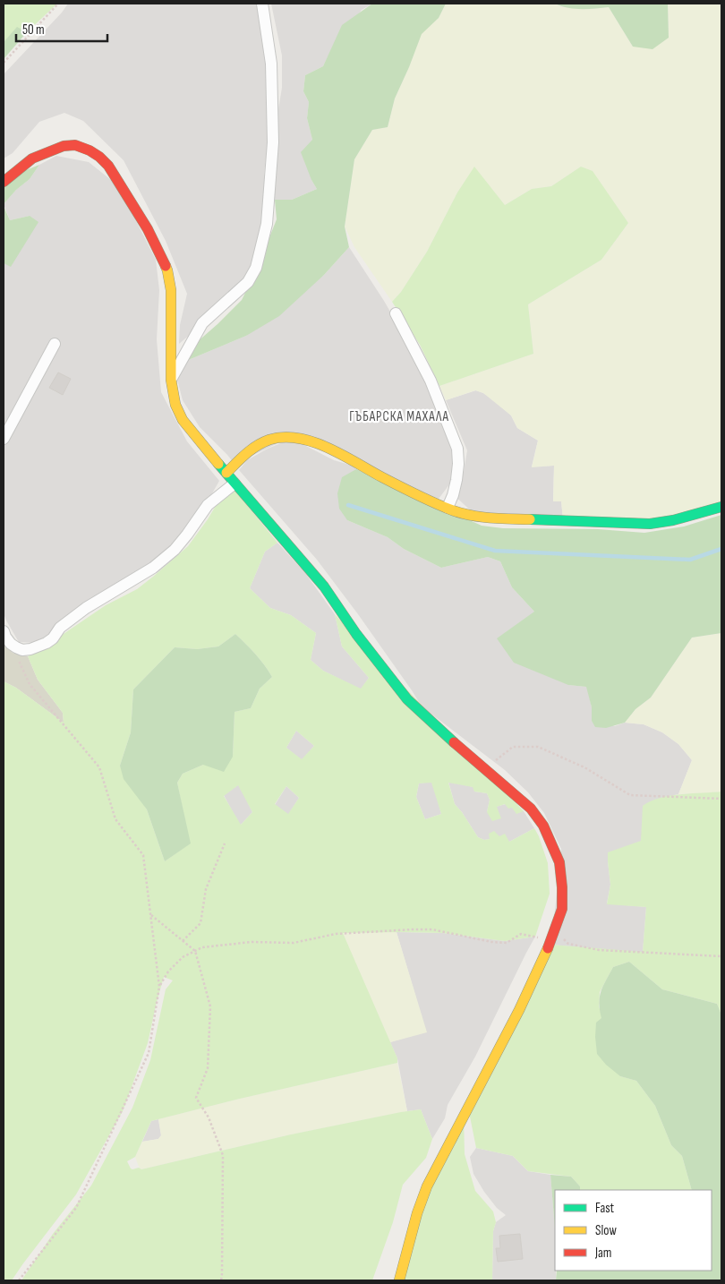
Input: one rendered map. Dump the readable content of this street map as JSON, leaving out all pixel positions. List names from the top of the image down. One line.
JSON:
{"districts":["ГЪБАРСКА МАХАЛА"],"legend":["Fast","Slow","Jam"],"scale_bar":"50 m"}
